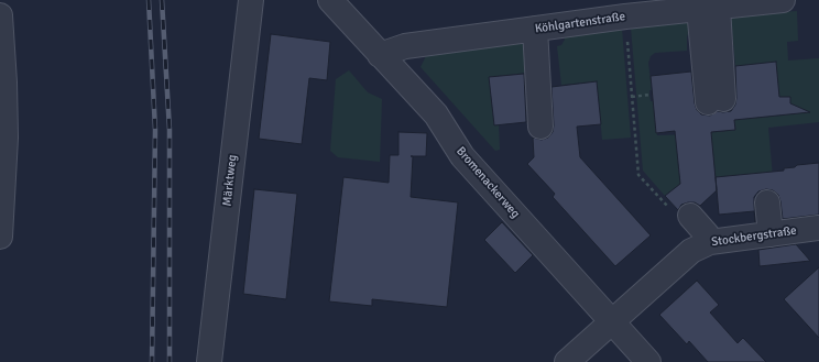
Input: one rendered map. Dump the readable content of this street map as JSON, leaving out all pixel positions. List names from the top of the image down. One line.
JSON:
{"streets":{"street":["Köhlgartenstraße","Märktweg","Bromenackerweg","Stockbergstraße"]},"crossings":[["Köhlgartenstraße","Bromenackerweg"],["Bromenackerweg","Stockbergstraße"]]}
